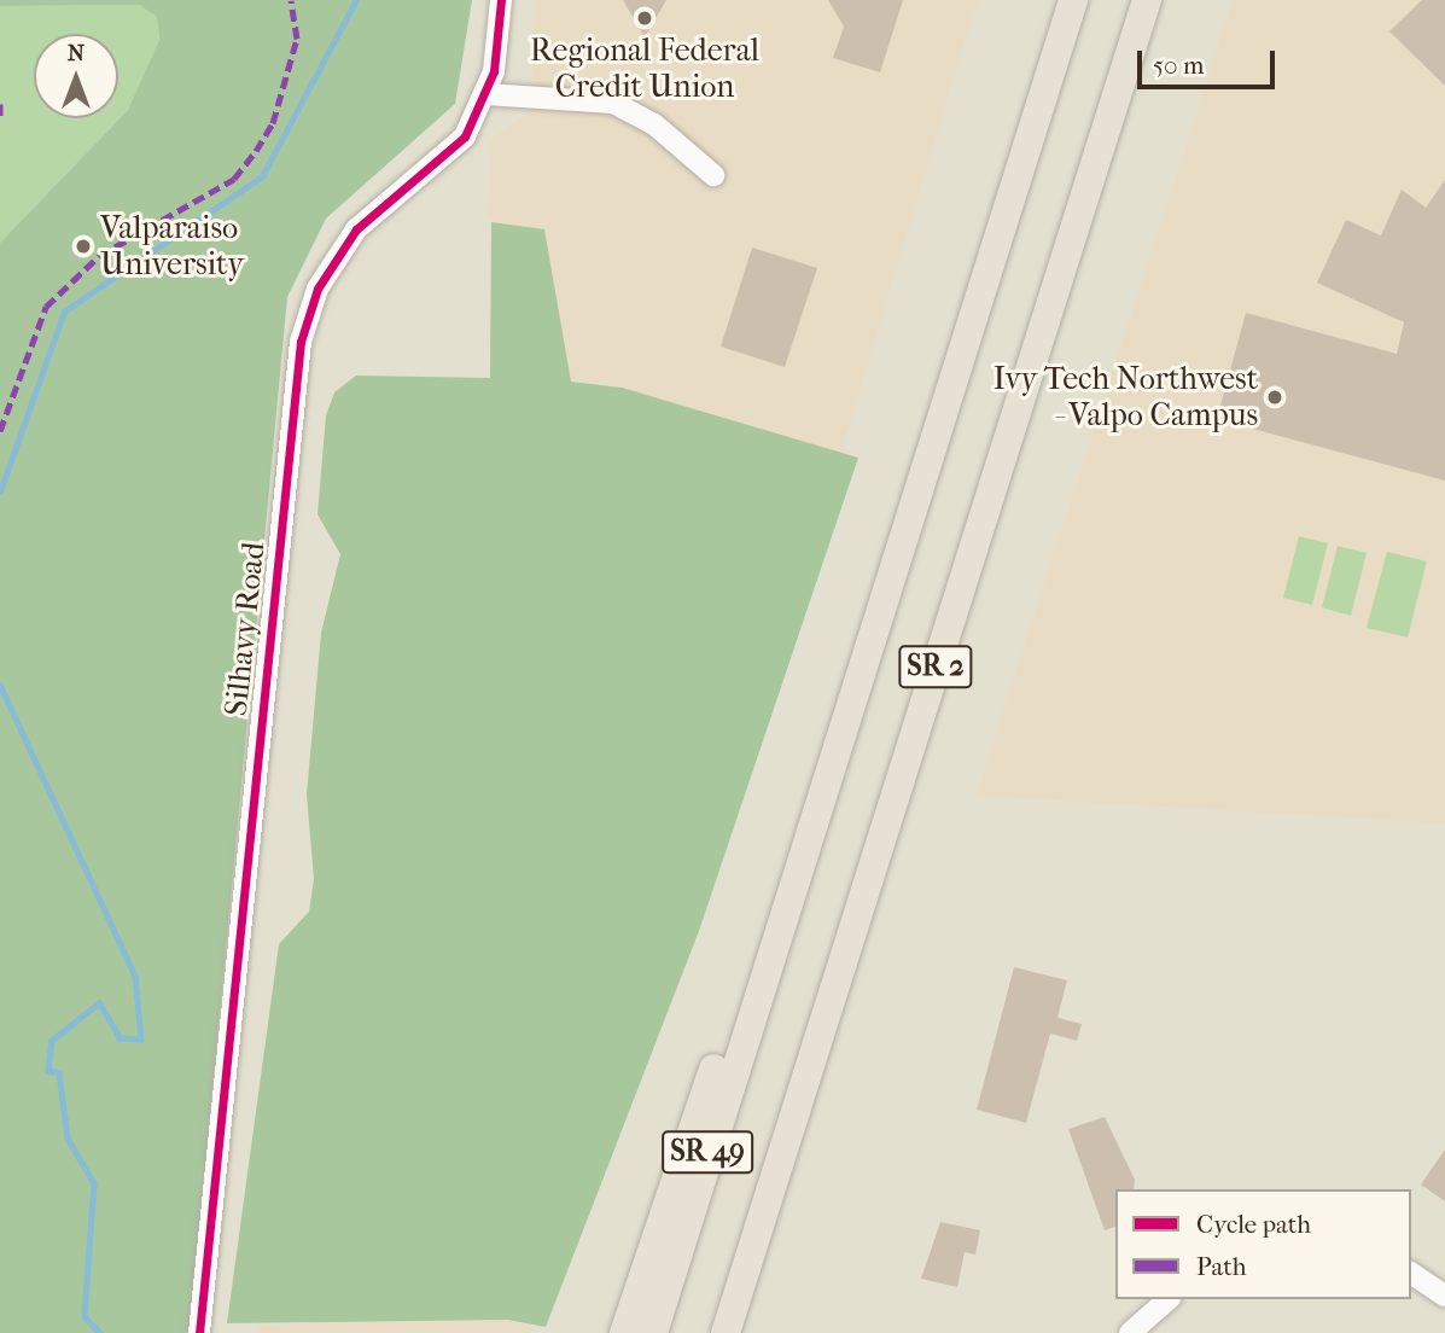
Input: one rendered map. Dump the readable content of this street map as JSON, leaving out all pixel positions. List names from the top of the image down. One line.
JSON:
{"streets":{"highway":["SR 2","SR 49"],"street":["Silhavy Road"]},"crossings":[["SR 2","SR 49"]],"places":["Regional Federal Credit Union","Valparaiso University","Ivy Tech Northwest - Valpo Campus"],"legend":["Cycle path","Path"],"scale_bar":"50 m","north":"top"}
